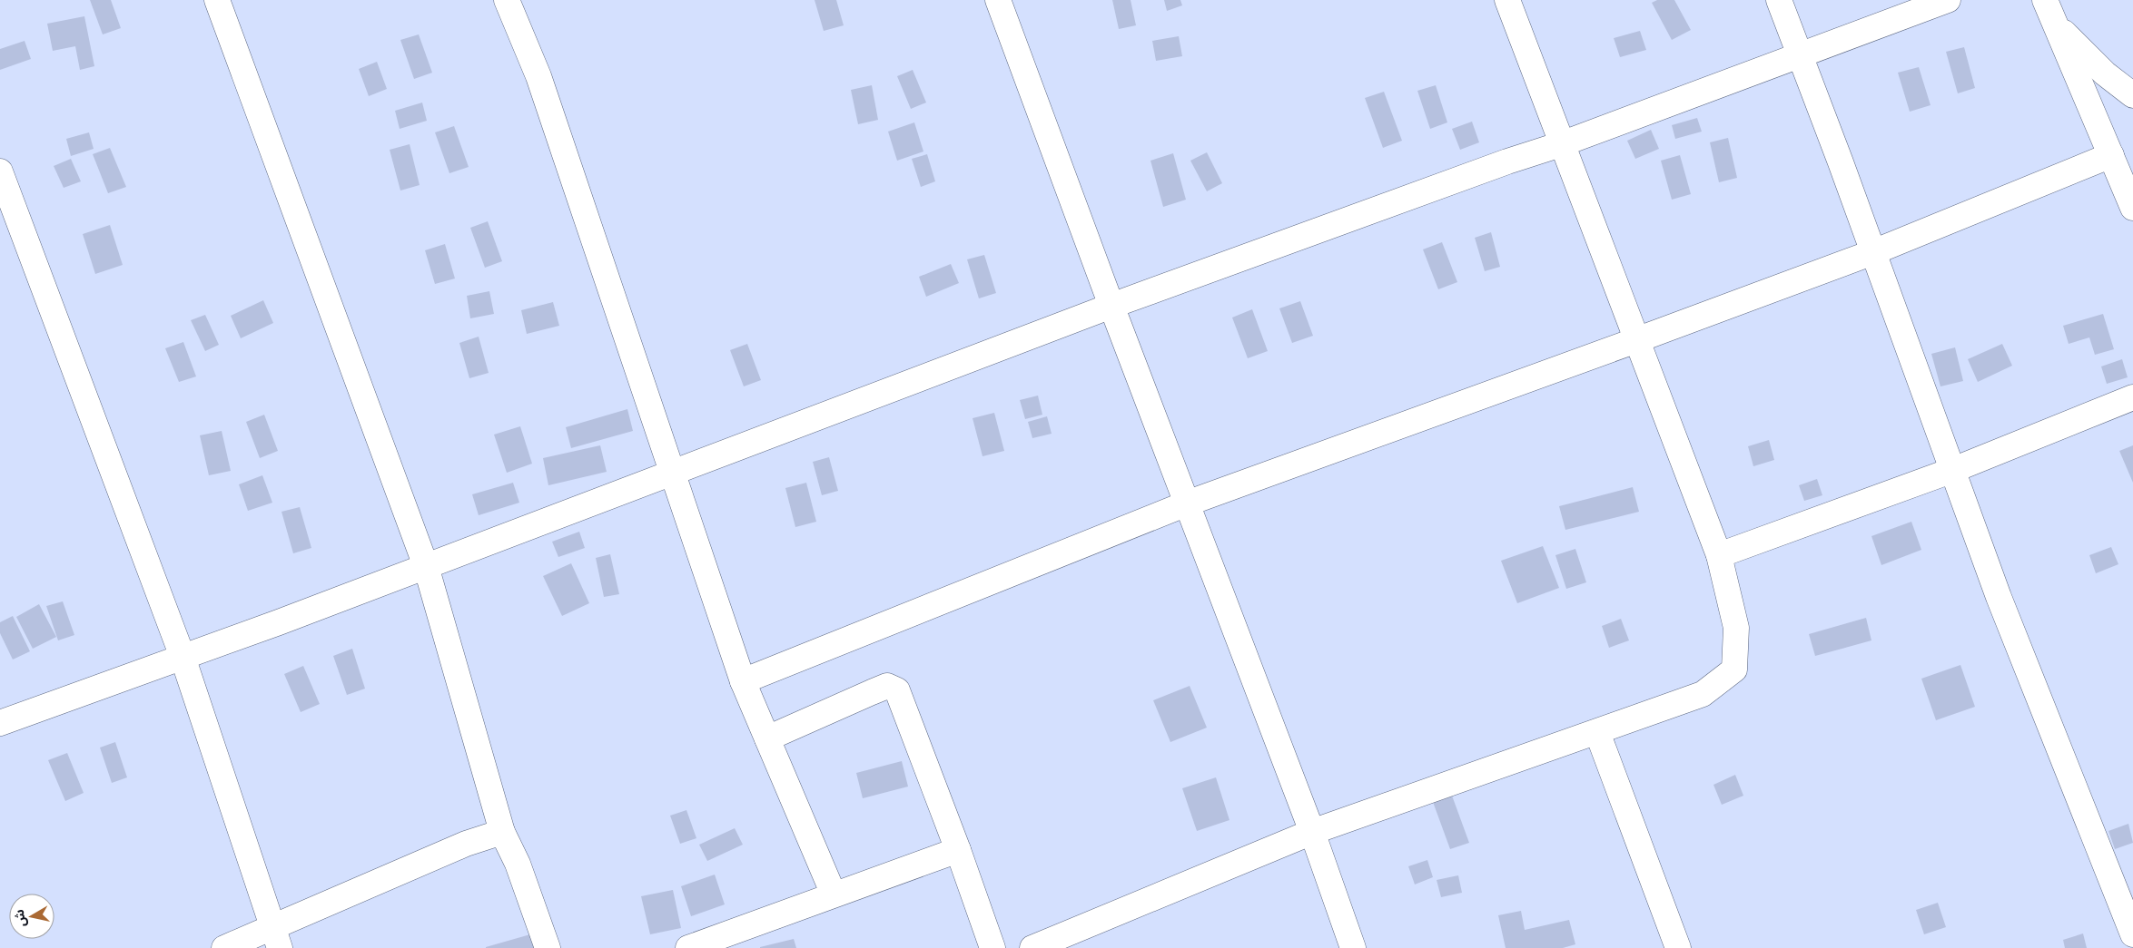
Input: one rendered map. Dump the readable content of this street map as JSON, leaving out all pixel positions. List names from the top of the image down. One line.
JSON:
{"north":"left"}
